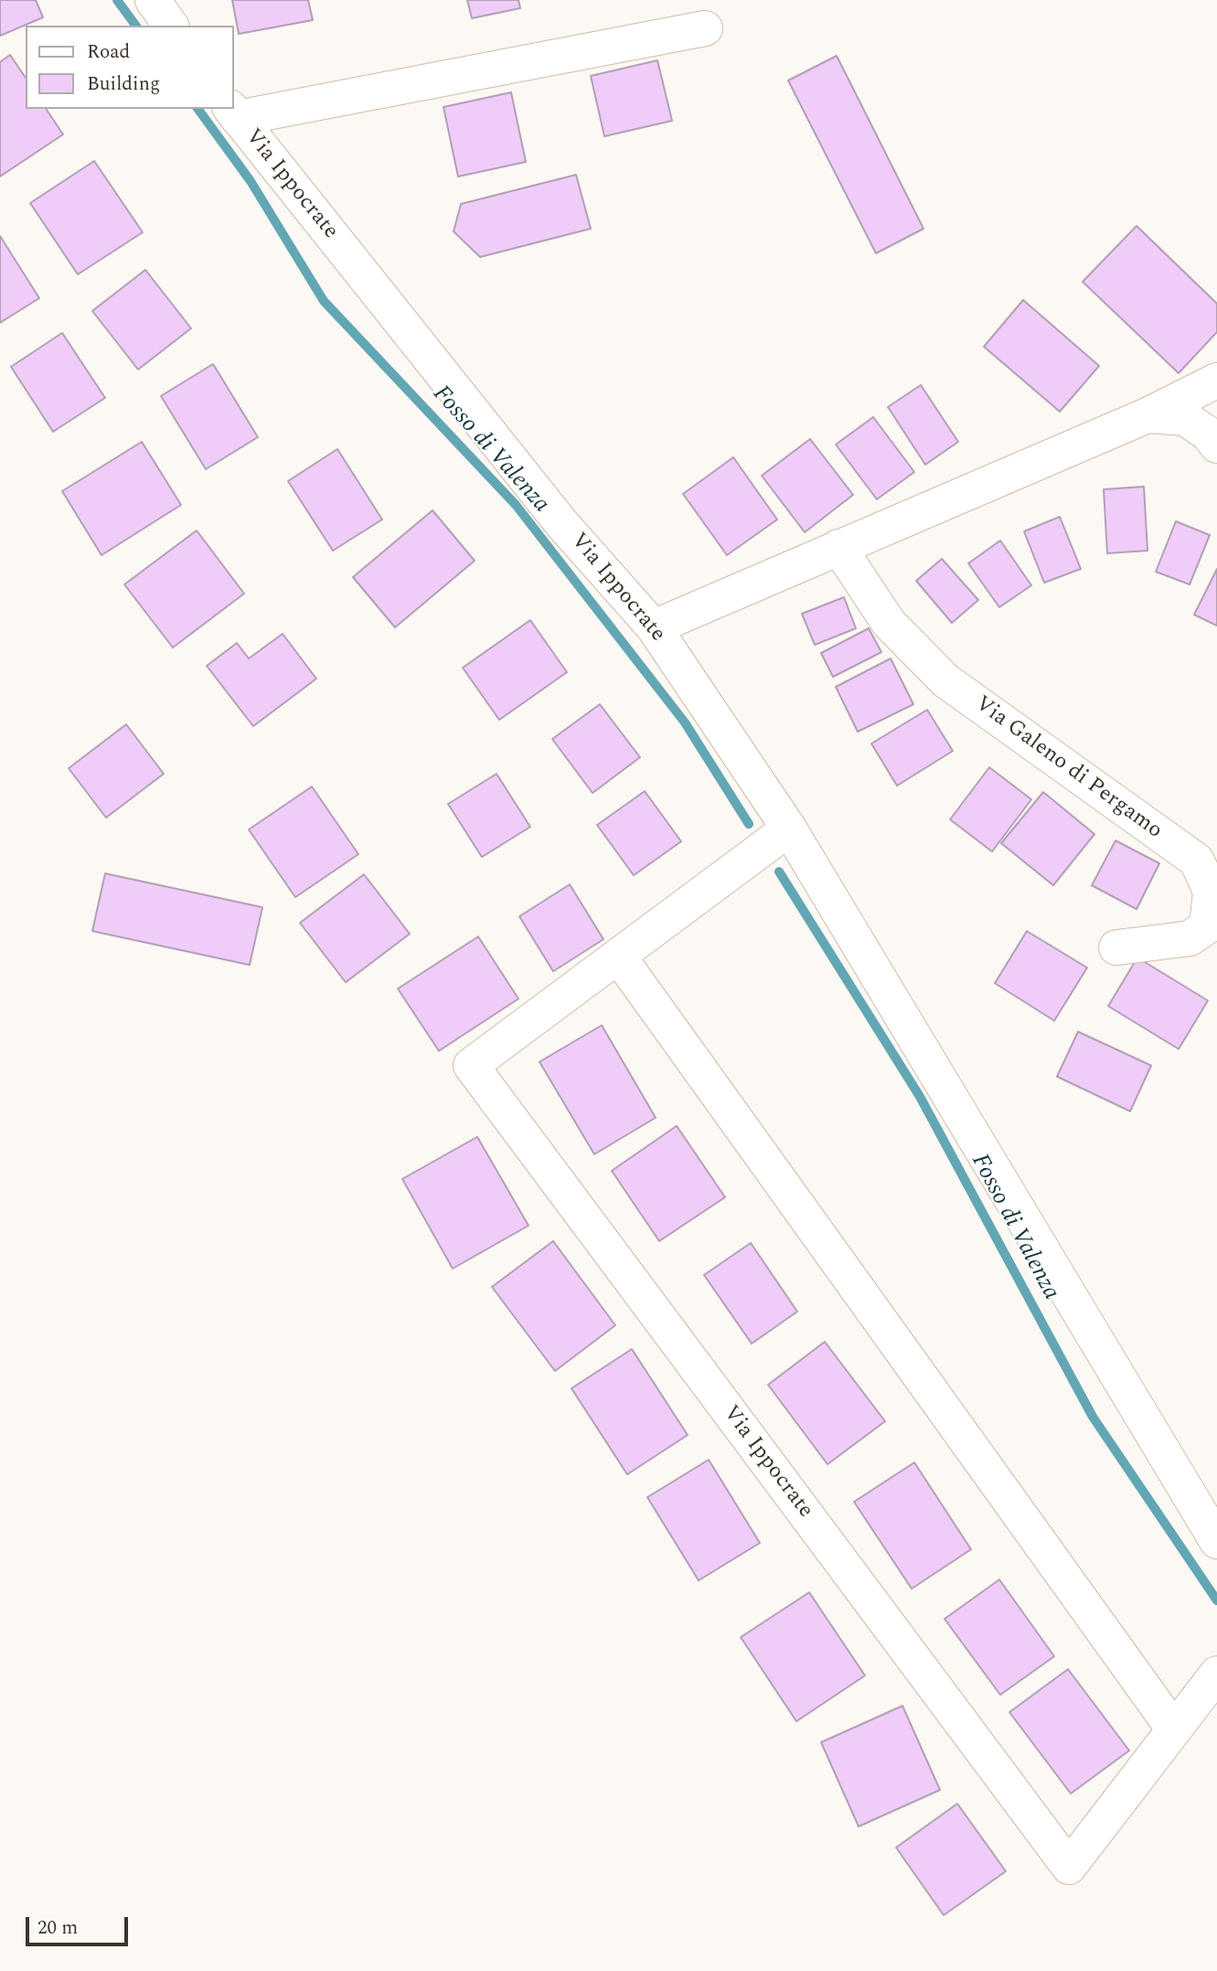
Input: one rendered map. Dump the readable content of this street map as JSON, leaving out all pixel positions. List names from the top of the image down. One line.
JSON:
{"streets":{"street":["Via Ippocrate","Via Galeno di Pergamo"]},"water":["Fosso di Valenza"],"legend":["Road","Building"],"scale_bar":"20 m"}
